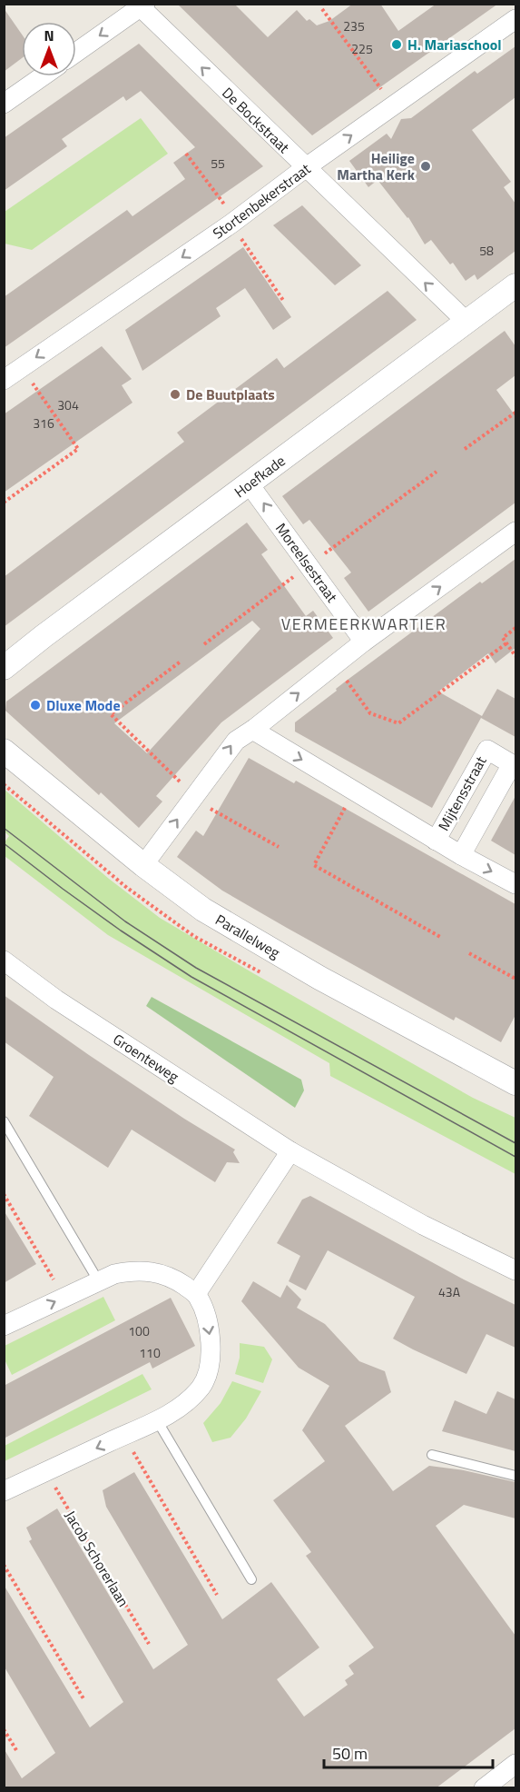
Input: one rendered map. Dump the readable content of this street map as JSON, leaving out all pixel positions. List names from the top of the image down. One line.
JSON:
{"streets":{"street":["De Bockstraat","Stortenbekerstraat","Hoefkade","Moreelsestraat","Mijtensstraat","Parallelweg","Groenteweg"],"path":["Jacob Schorerlaan"]},"crossings":[["De Bockstraat","Stortenbekerstraat"],["De Bockstraat","Hoefkade"],["Hoefkade","Moreelsestraat"]],"one_way":["De Bockstraat","Moreelsestraat"],"districts":["VERMEERKWARTIER"],"places":["H. Mariaschool","Heilige Martha Kerk","De Buutplaats","Dluxe Mode"],"house_numbers":["235","225","55","58","304","316","43A","100","110"],"scale_bar":"50 m","north":"top"}
